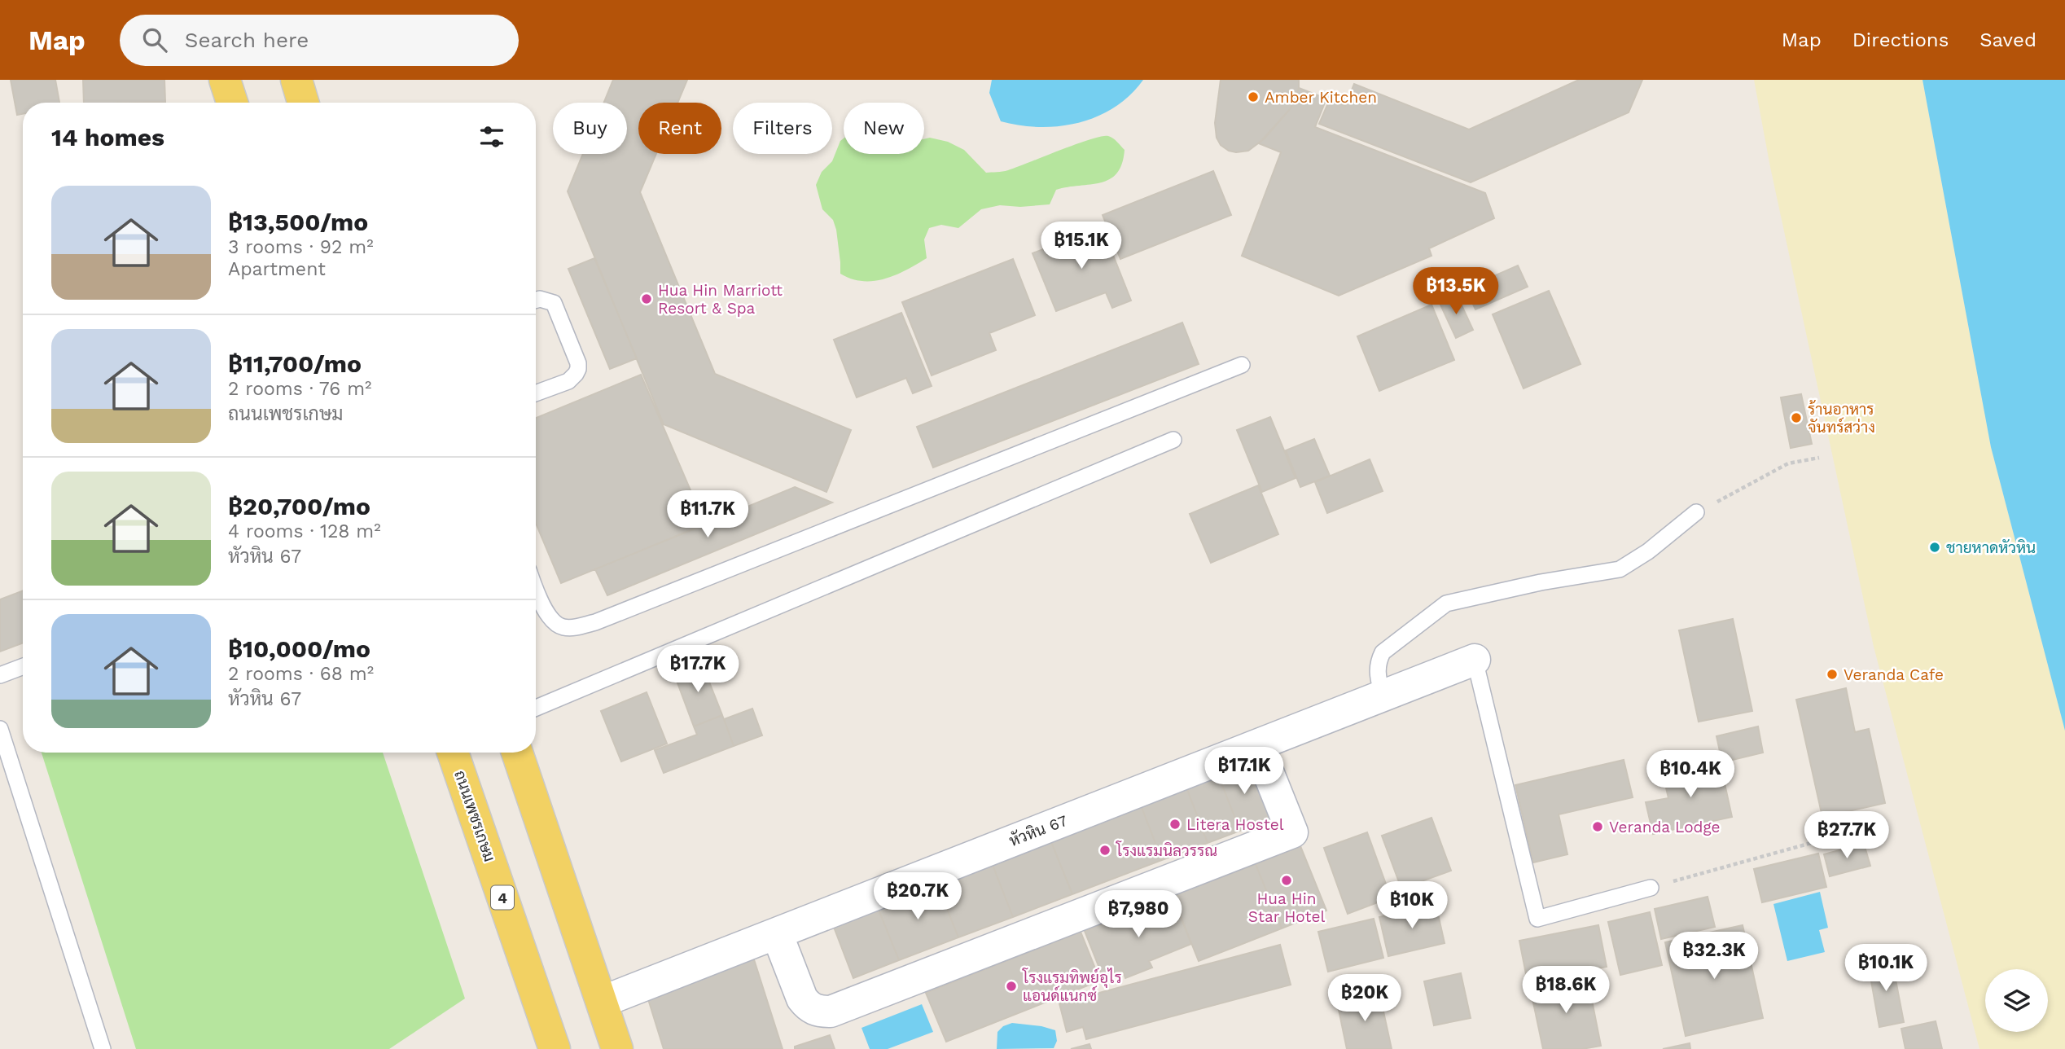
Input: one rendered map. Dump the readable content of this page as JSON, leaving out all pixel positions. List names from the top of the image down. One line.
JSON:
{"streets":{"main road":["ถนนเพชรเกษม","4"],"street":["หัวหิน 67"]},"places":["Amber Kitchen","Hua Hin Marriott Resort & Spa","ร้านอาหาร จันทร์สว่าง","ชายหาดหัวหิน","Veranda Cafe","Litera Hostel","Veranda Lodge","โรงแรมนิลวรรณ","Hua Hin Star Hotel","โรงแรมทิพย์อุไร แอนด์แนกซ์"],"page":{"header":"Map","search":"Search here","nav":["Map","Directions","Saved"],"chip":["Buy","Rent","Filters","New"],"heading":"14 homes","list":[{"name":"฿13,500/mo","note":"3 rooms · 92 m² · Apartment"},{"name":"฿11,700/mo","note":"2 rooms · 76 m² · ถนนเพชรเกษม"},{"name":"฿20,700/mo","note":"4 rooms · 128 m² · หัวหิน 67"},{"name":"฿10,000/mo","note":"2 rooms · 68 m² · หัวหิน 67"}],"price":["฿15.1K","฿13.5K","฿11.7K","฿17.7K","฿17.1K","฿10.4K","฿27.7K","฿20.7K","฿10K","฿7,980","฿32.3K","฿10.1K","฿18.6K","฿20K"]}}
